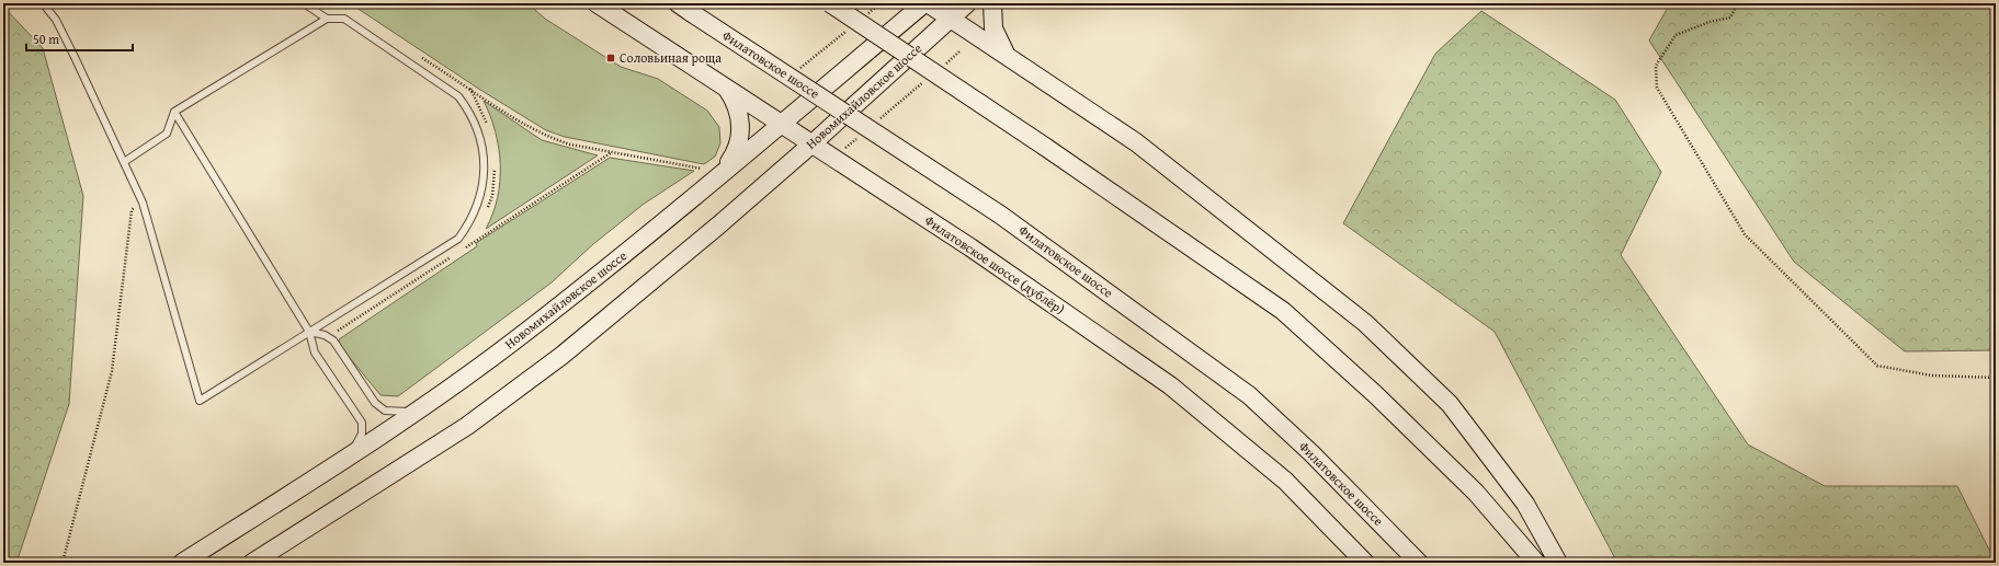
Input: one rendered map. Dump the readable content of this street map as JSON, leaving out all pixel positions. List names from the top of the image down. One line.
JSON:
{"streets":{"main road":["Филатовское шоссе","Новомихайловское шоссе","Филатовское шоссе (дублёр)"]},"crossings":[["Новомихайловское шоссе","Филатовское шоссе (дублёр)"]],"places":{"transit":["Соловьиная роща"]},"scale_bar":"50 m"}
